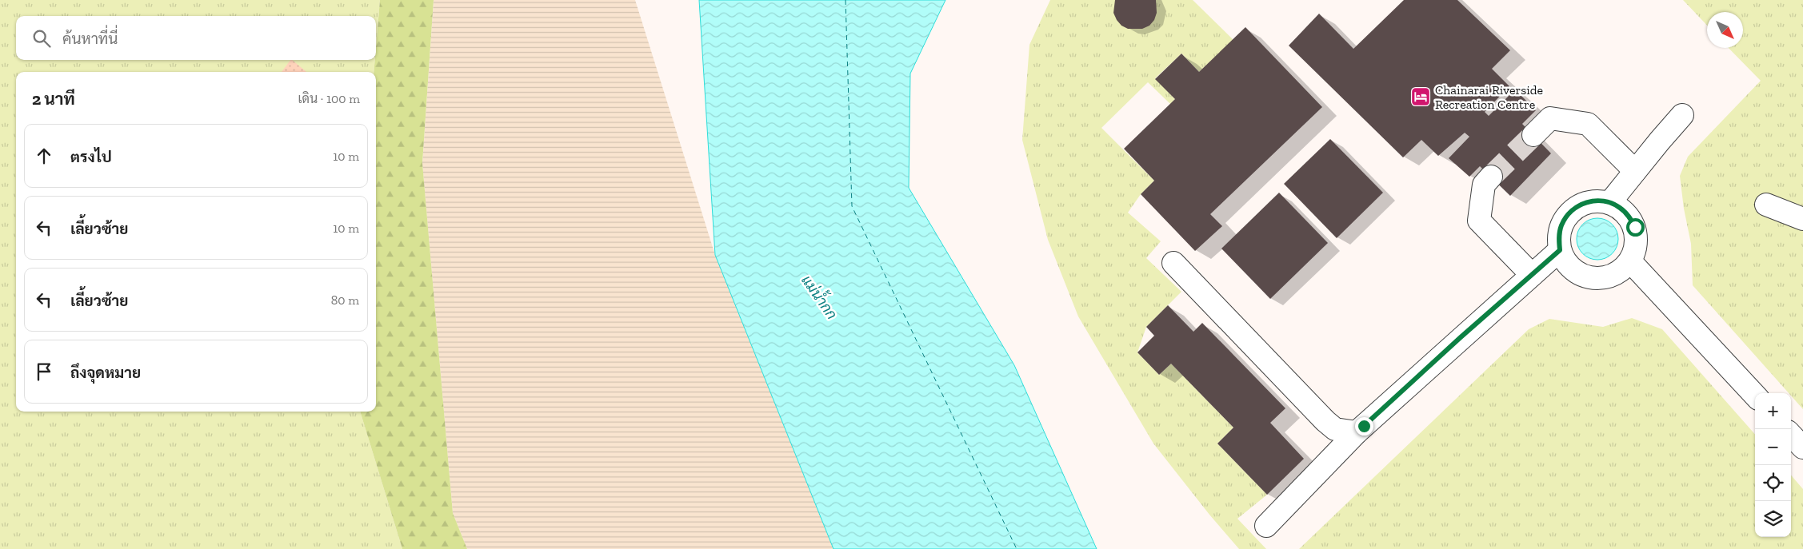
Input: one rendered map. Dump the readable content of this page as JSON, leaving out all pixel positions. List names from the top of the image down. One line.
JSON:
{"water":["แม่น้ำกก"],"places":{"hotel":["Chainarai Riverside Recreation Centre"]},"north":"bottom right","page":{"search":"ค้นหาที่นี่","heading":["2 นาที","เดิน · 100 m"],"list":[["ตรงไป","10 m"],["เลี้ยวซ้าย","10 m"],["เลี้ยวซ้าย","80 m"],"ถึงจุดหมาย"],"map_buttons":["+","−"]}}
